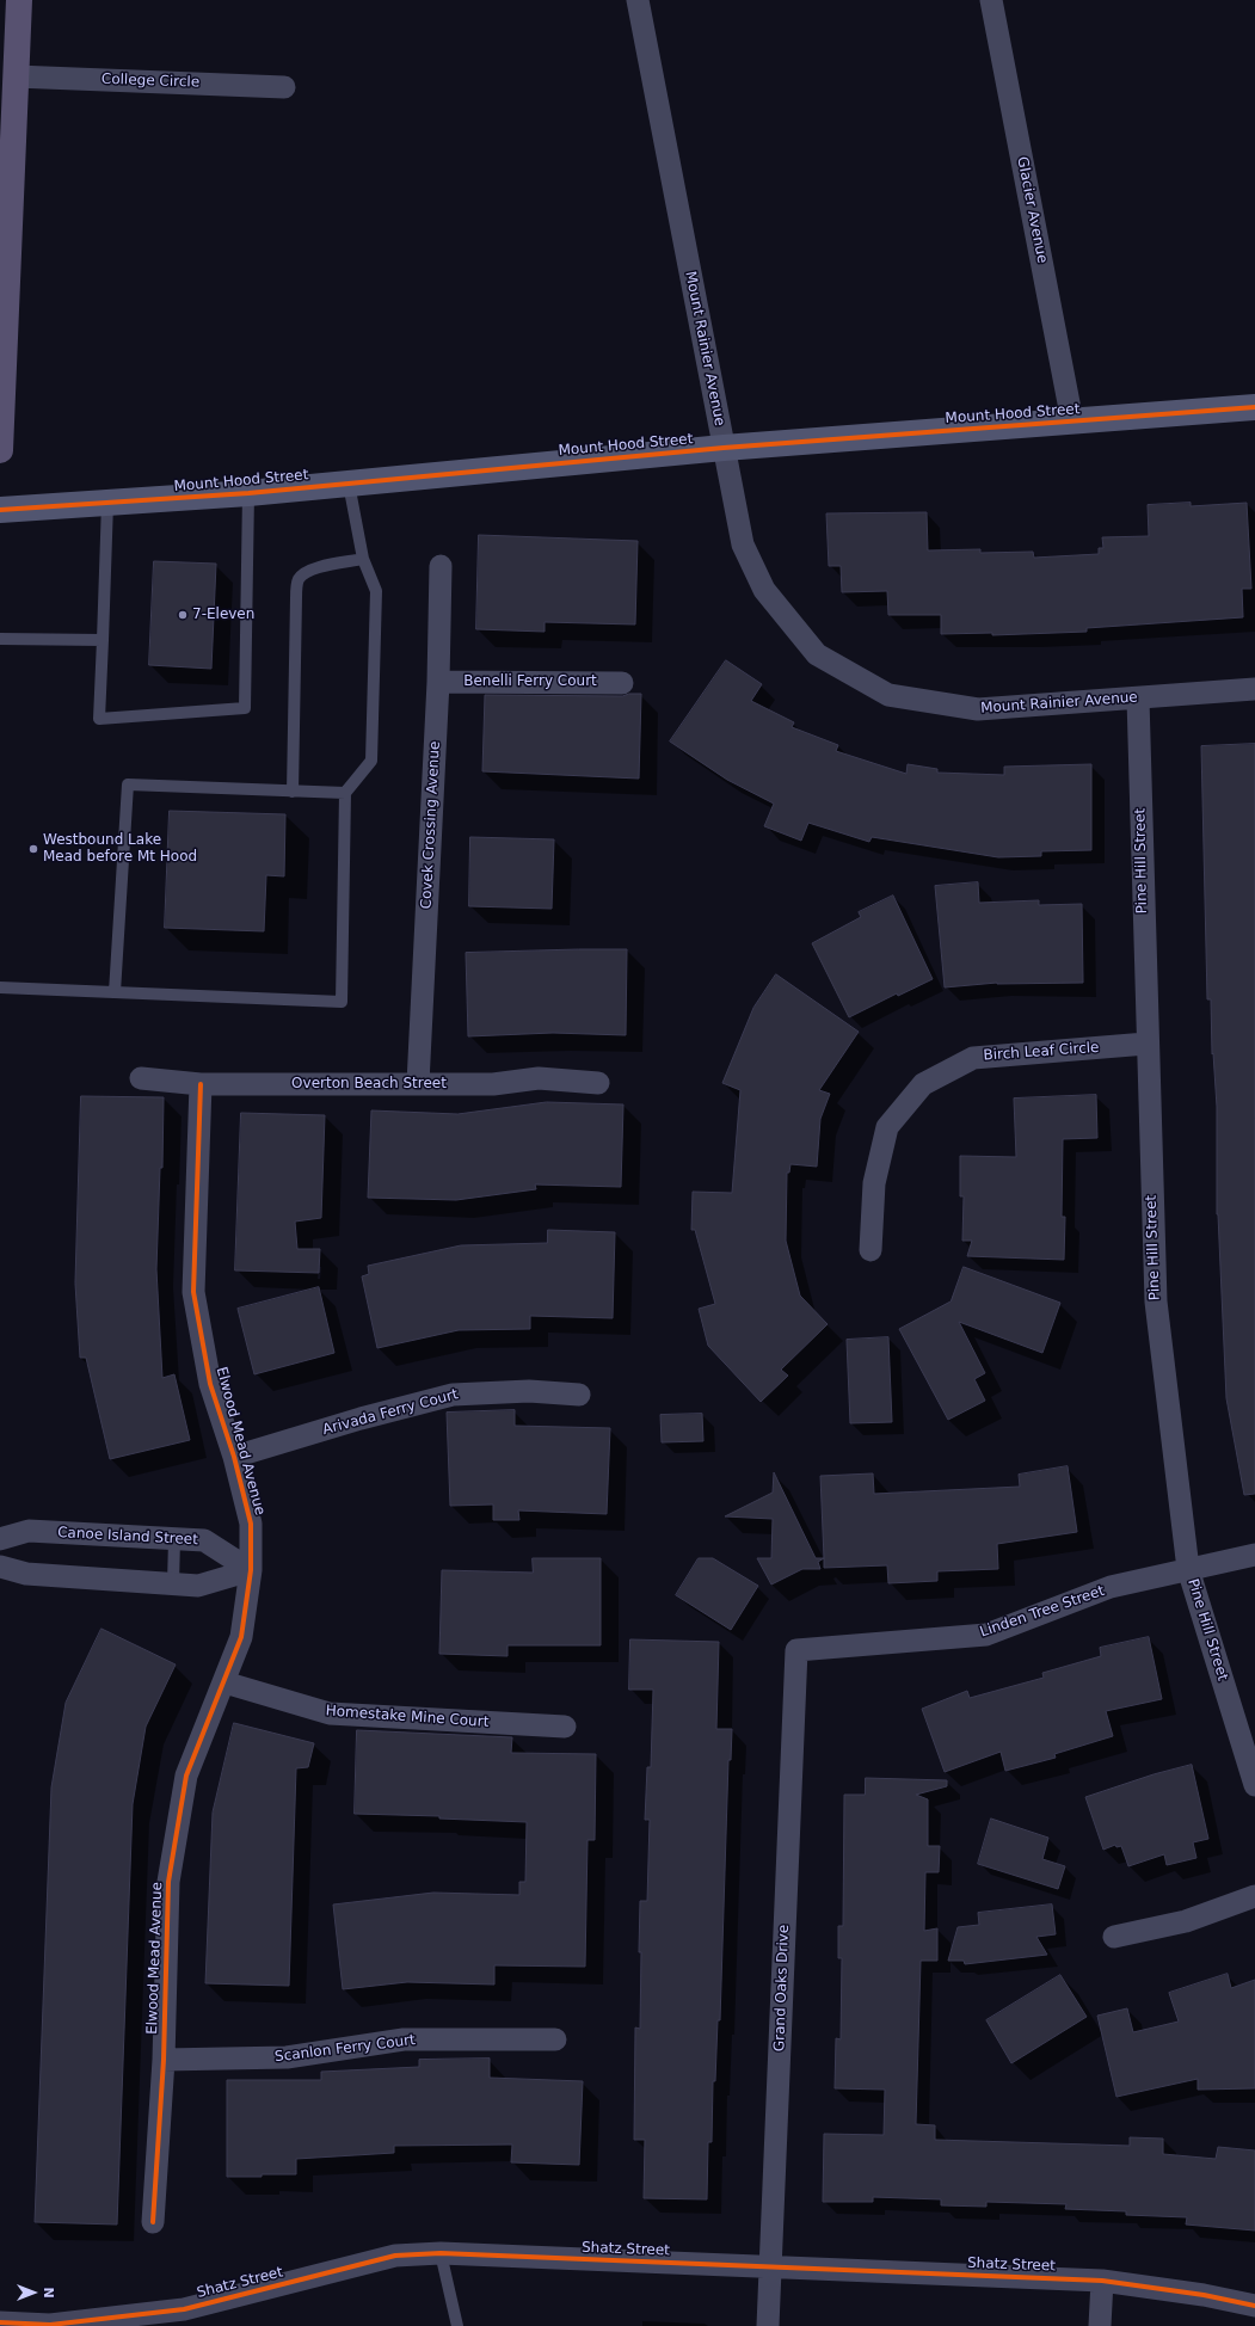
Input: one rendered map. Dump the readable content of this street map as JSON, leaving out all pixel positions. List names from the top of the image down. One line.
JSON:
{"streets":{"street":["College Circle","Glacier Avenue","Mount Rainier Avenue","Mount Hood Street","Benelli Ferry Court","Covek Crossing Avenue","Pine Hill Street","Birch Leaf Circle","Overton Beach Street","Arivada Ferry Court","Elwood Mead Avenue","Canoe Island Street","Linden Tree Street","Homestake Mine Court","Grand Oaks Drive","Scanlon Ferry Court","Shatz Street"]},"crossings":[["Glacier Avenue","Mount Hood Street"],["Mount Rainier Avenue","Mount Hood Street"],["Mount Rainier Avenue","Pine Hill Street"],["Benelli Ferry Court","Covek Crossing Avenue"],["Covek Crossing Avenue","Overton Beach Street"],["Pine Hill Street","Birch Leaf Circle"],["Pine Hill Street","Linden Tree Street"],["Overton Beach Street","Elwood Mead Avenue"],["Arivada Ferry Court","Elwood Mead Avenue"],["Elwood Mead Avenue","Canoe Island Street"],["Elwood Mead Avenue","Homestake Mine Court"],["Elwood Mead Avenue","Scanlon Ferry Court"],["Linden Tree Street","Grand Oaks Drive"],["Grand Oaks Drive","Shatz Street"]],"places":["7-Eleven","Westbound Lake Mead before Mt Hood"],"north":"right"}
